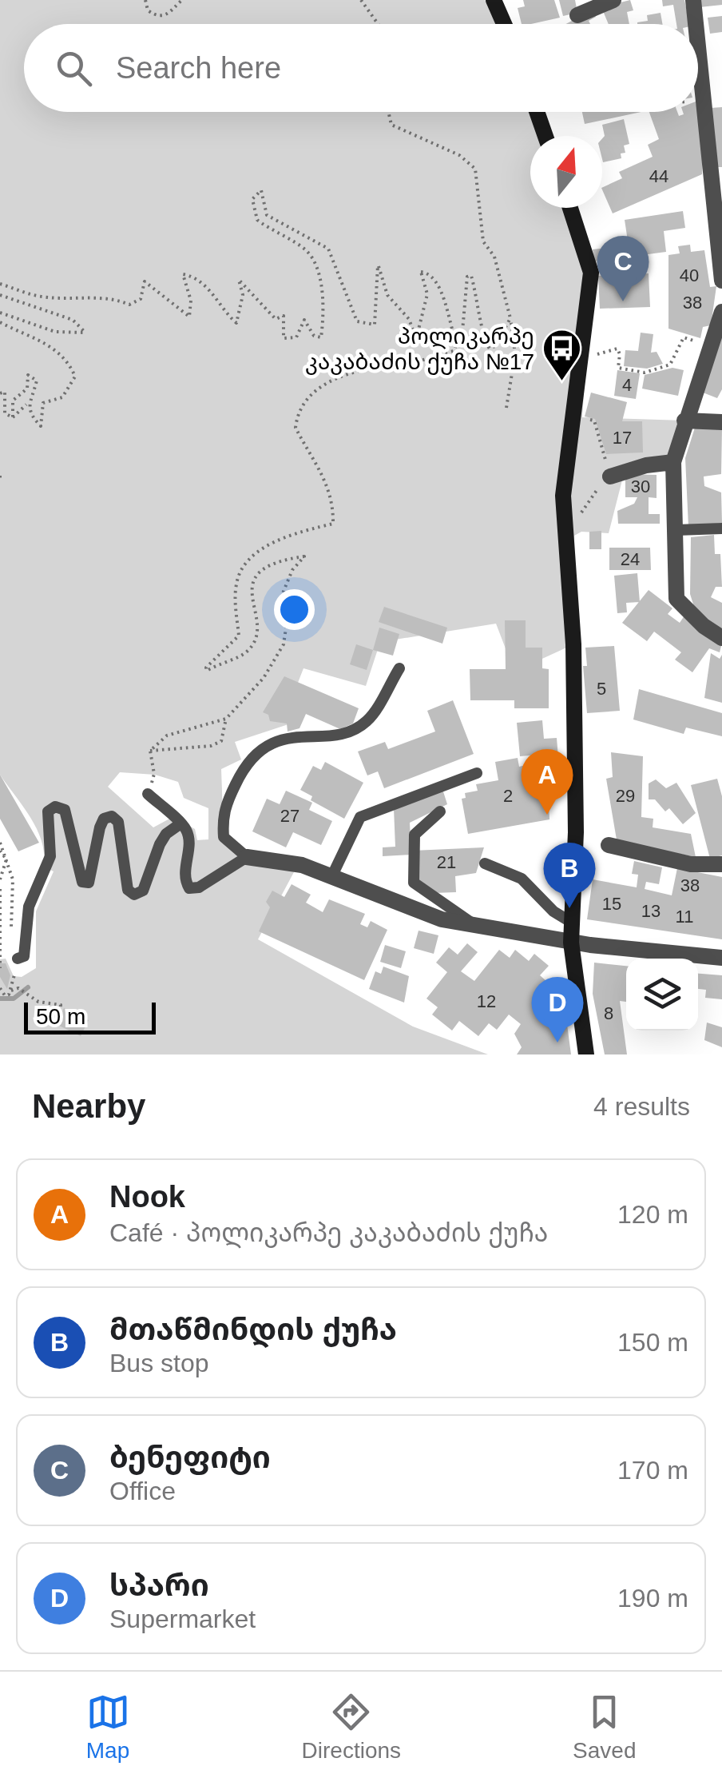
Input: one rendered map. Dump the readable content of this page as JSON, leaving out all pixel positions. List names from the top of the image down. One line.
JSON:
{"places":{"bus stop":["პოლიკარპე კაკაბაძის ქუჩა №17"]},"house_numbers":["44","40","38","4","17","30","24","5","2","29","27","21","38","15","13","11","12","8"],"scale_bar":"50 m","north":"top","page":{"search":"Search here","pins":["C","A","B","D"],"scale":"50 m","heading":["Nearby","4 results"],"list":[{"mark":"A","name":"Nook","note":"Café · პოლიკარპე კაკაბაძის ქუჩა","value":"120 m"},{"mark":"B","name":"მთაწმინდის ქუჩა","note":"Bus stop","value":"150 m"},{"mark":"C","name":"ბენეფიტი","note":"Office","value":"170 m"},{"mark":"D","name":"სპარი","note":"Supermarket","value":"190 m"}],"nav":["Map","Directions","Saved"]}}
